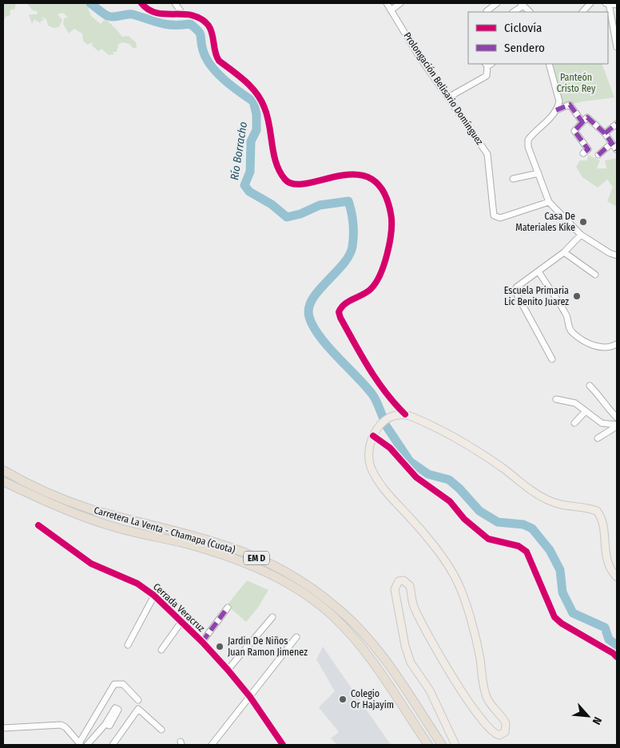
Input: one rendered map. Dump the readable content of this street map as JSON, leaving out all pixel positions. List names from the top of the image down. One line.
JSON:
{"streets":{"highway":["Carretera La Venta - Chamapa (Cuota)","EM D"],"street":["Prolongación Belisario Domínguez","Cerrada Veracruz"]},"water":["Río Borracho"],"parks":["Panteón Cristo Rey"],"places":["Casa De Materiales Kike","Escuela Primaria Lic Benito Juarez","Jardin De Niños Juan Ramon Jimenez","Colegio Or Hajayim"],"legend":["Ciclovía","Sendero"],"north":"bottom right"}
